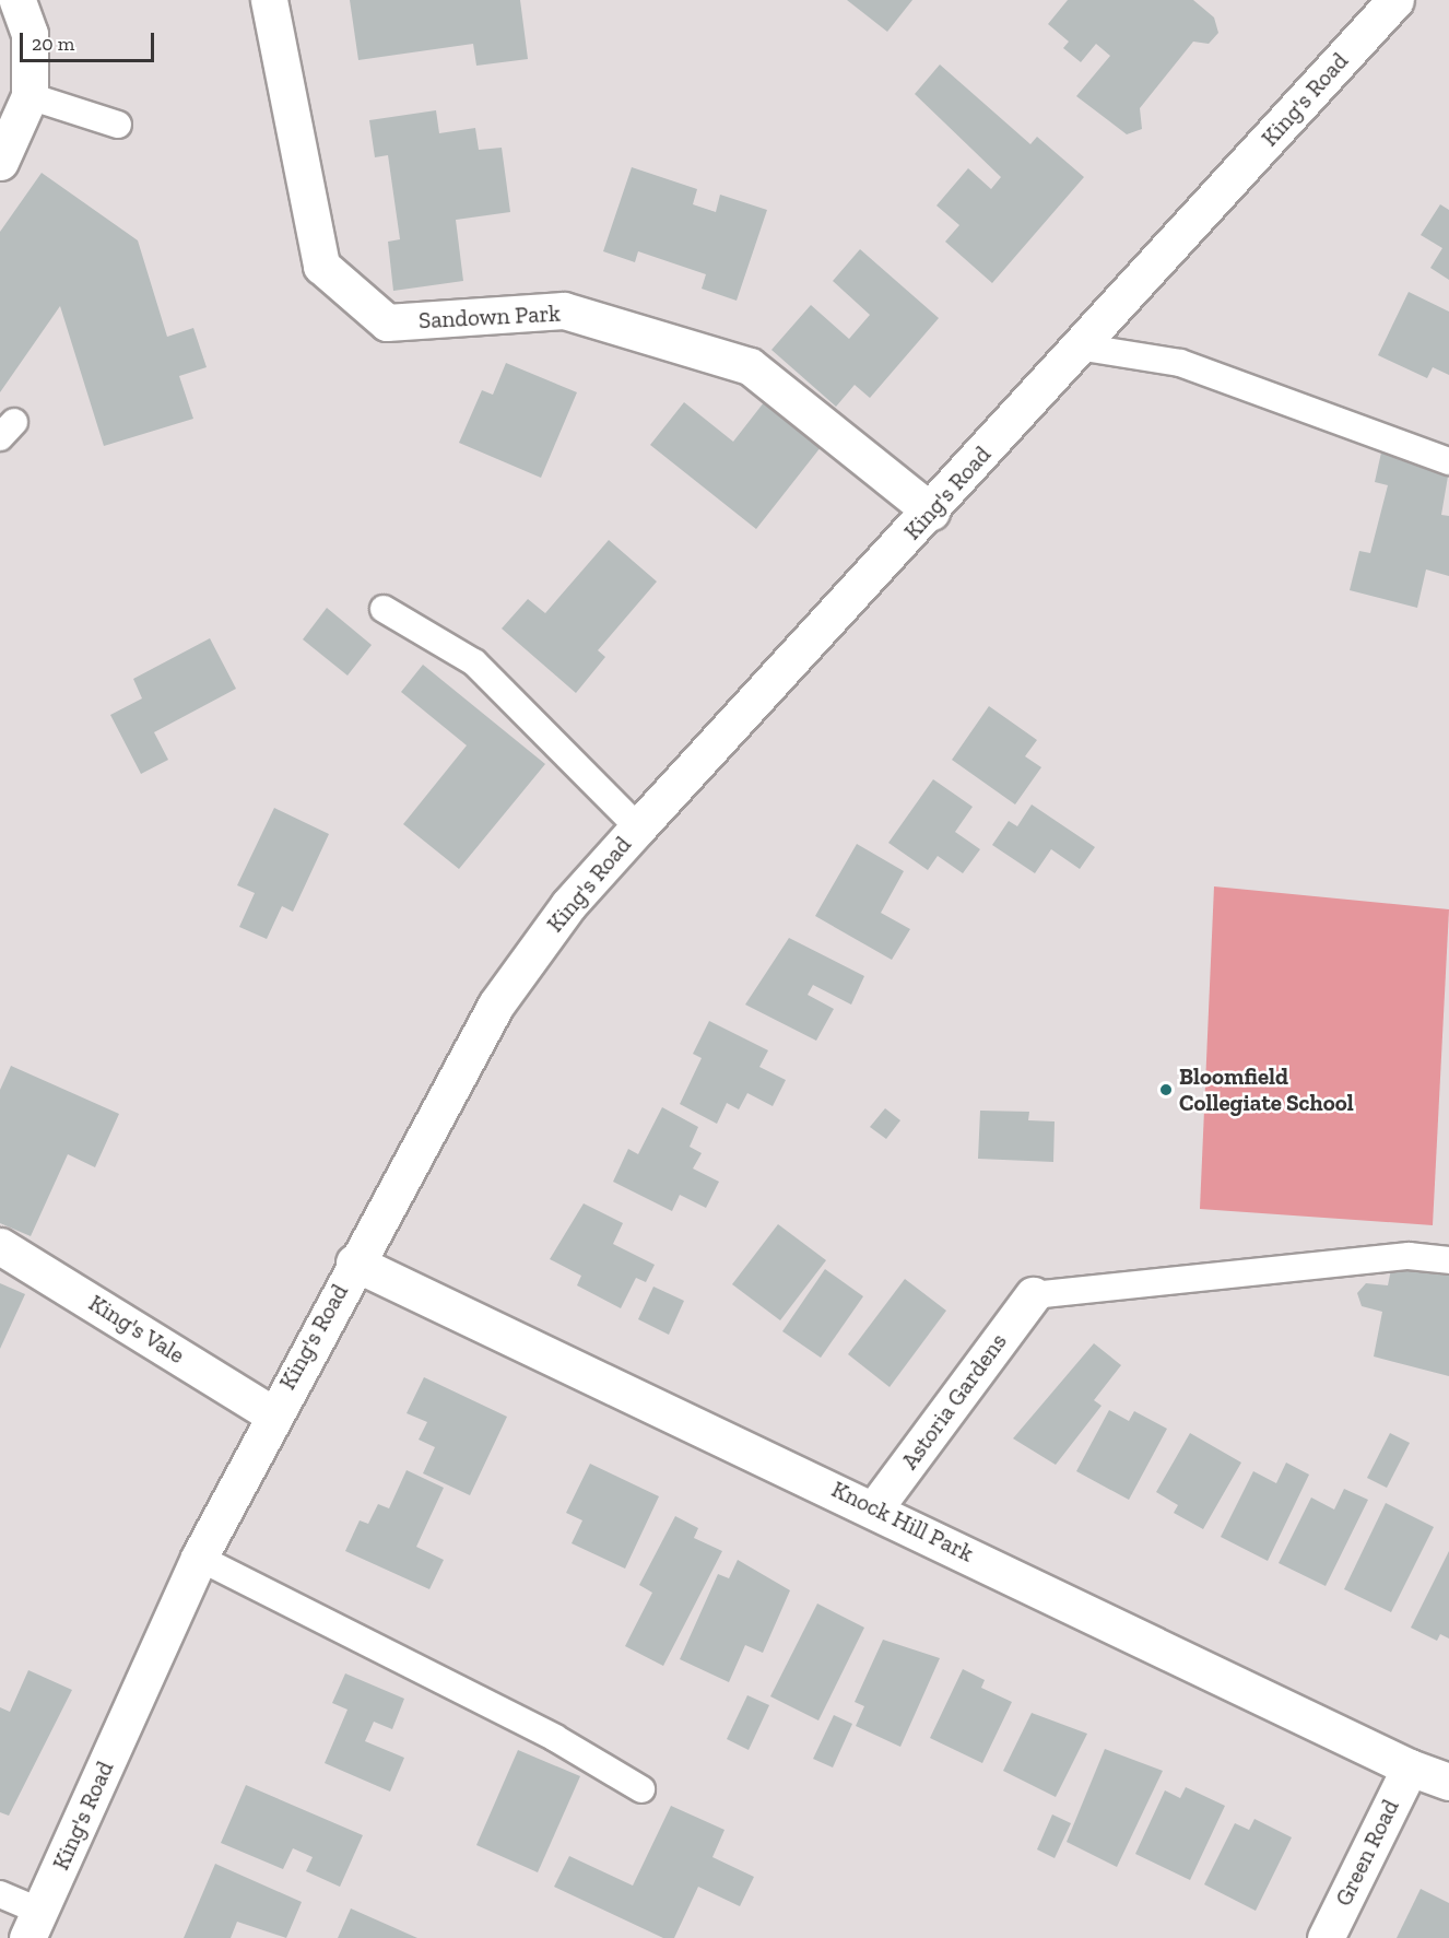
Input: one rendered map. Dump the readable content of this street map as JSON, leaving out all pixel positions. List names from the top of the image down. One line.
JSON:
{"streets":{"street":["King's Road","Sandown Park","King's Vale","Astoria Gardens","Knock Hill Park","Green Road"]},"crossings":[["King's Road","Sandown Park"],["King's Road","King's Vale"],["King's Road","Knock Hill Park"],["Astoria Gardens","Knock Hill Park"],["Knock Hill Park","Green Road"]],"places":["Bloomfield Collegiate School"],"scale_bar":"20 m"}
